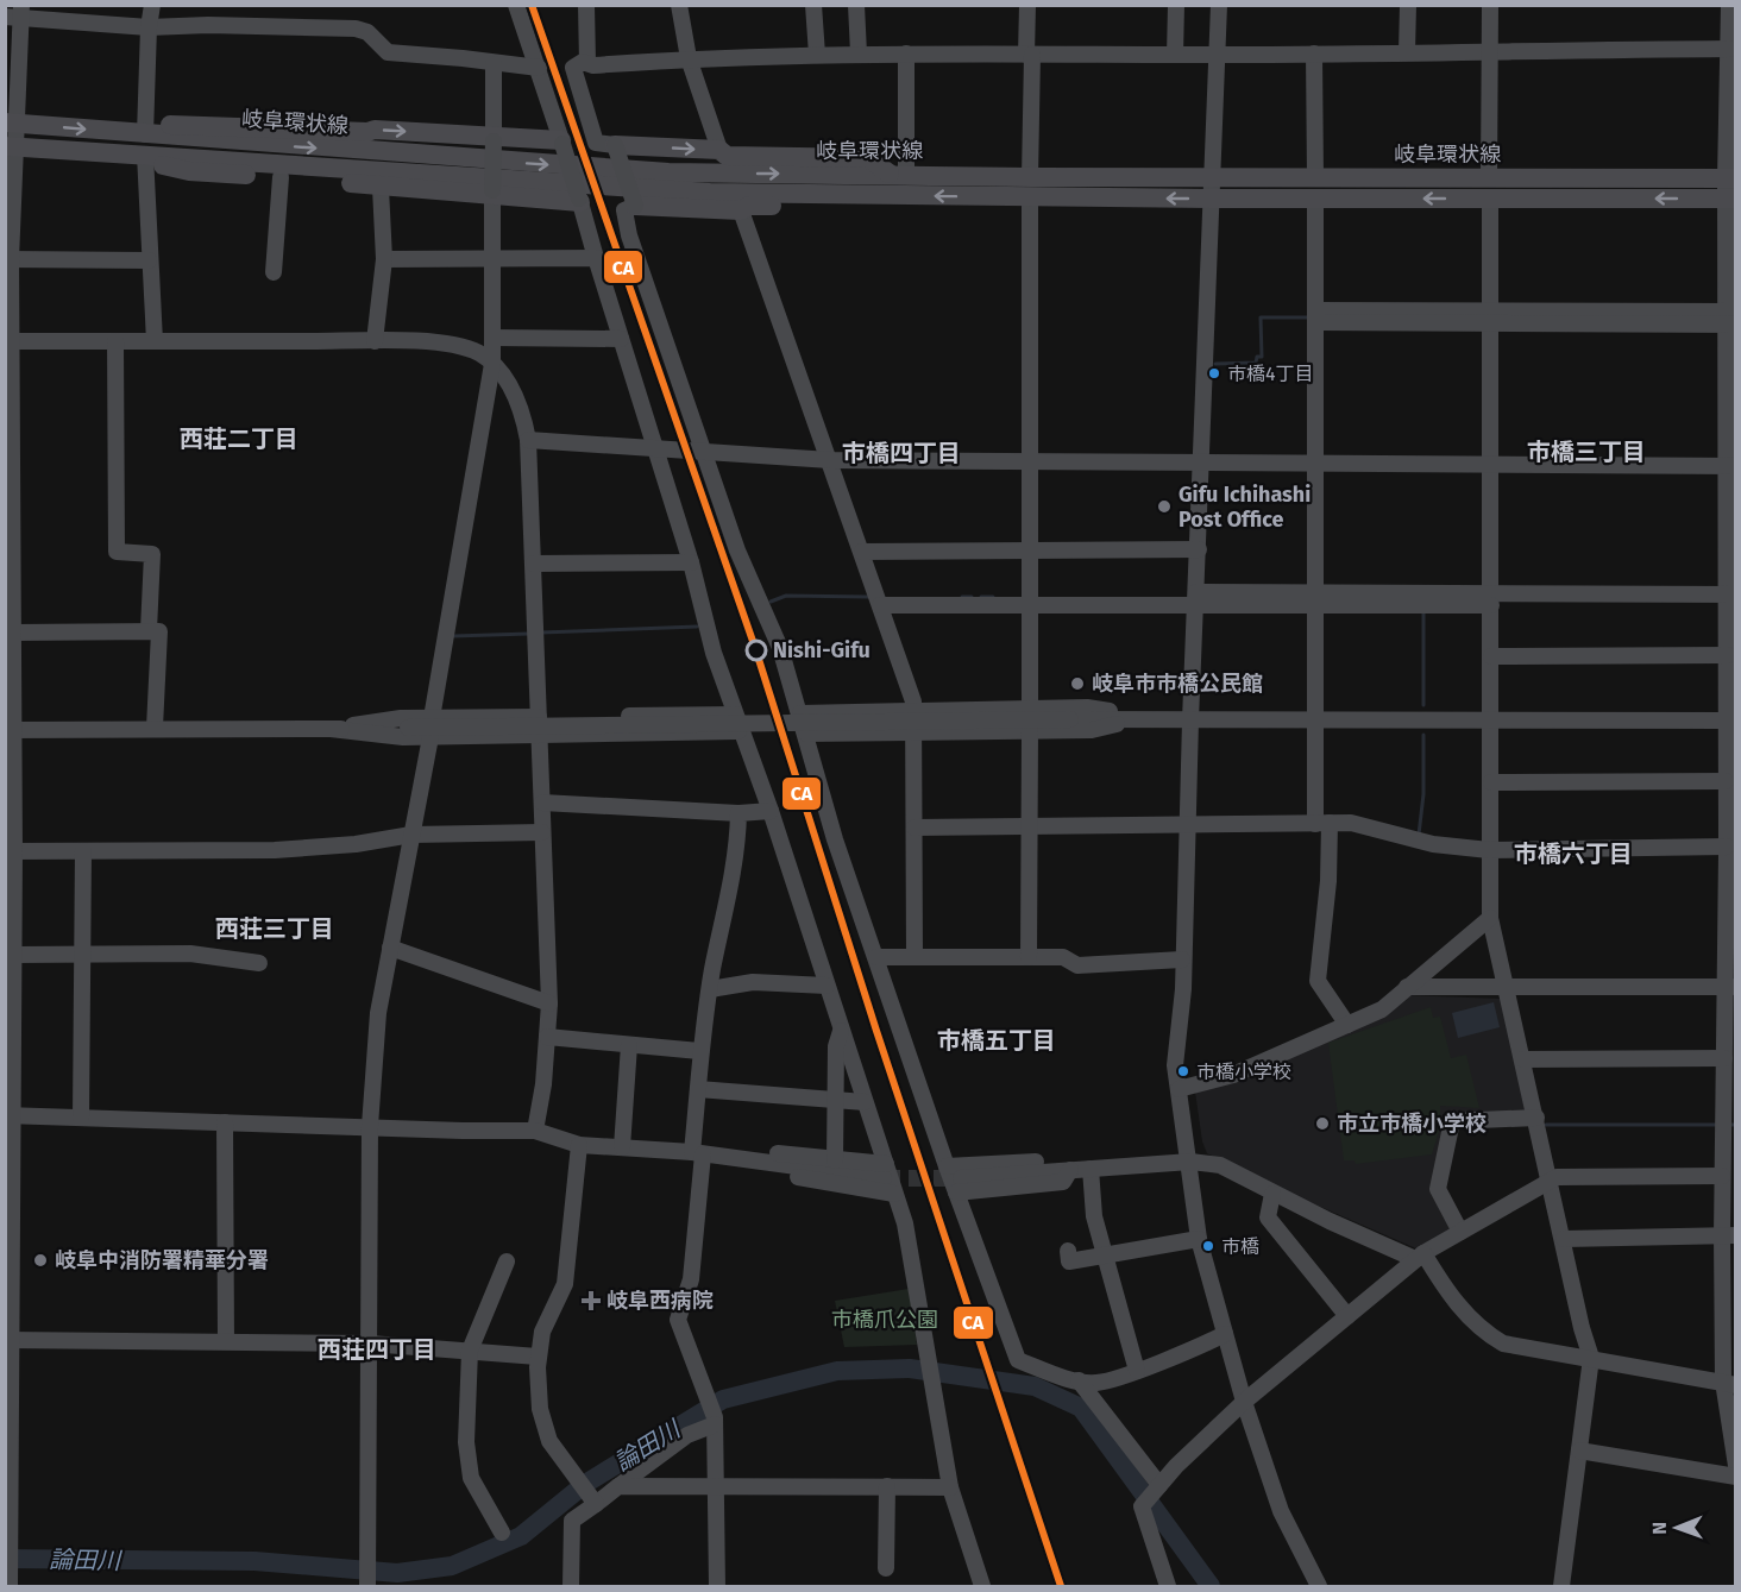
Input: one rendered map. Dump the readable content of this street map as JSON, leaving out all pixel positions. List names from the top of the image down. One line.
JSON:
{"streets":{"main road":["岐阜環状線"]},"districts":["西荘二丁目","市橋三丁目","市橋四丁目","市橋六丁目","西荘三丁目","市橋五丁目","西荘四丁目"],"water":["論田川"],"parks":["市橋爪公園"],"places":{"other":["市橋4丁目","Gifu Ichihashi Post Office","Nishi-Gifu","岐阜市市橋公民館","市橋小学校","市立市橋小学校","市橋","岐阜中消防署精華分署"],"health":["岐阜西病院"]},"lines":["transit line CA"],"north":"left"}
